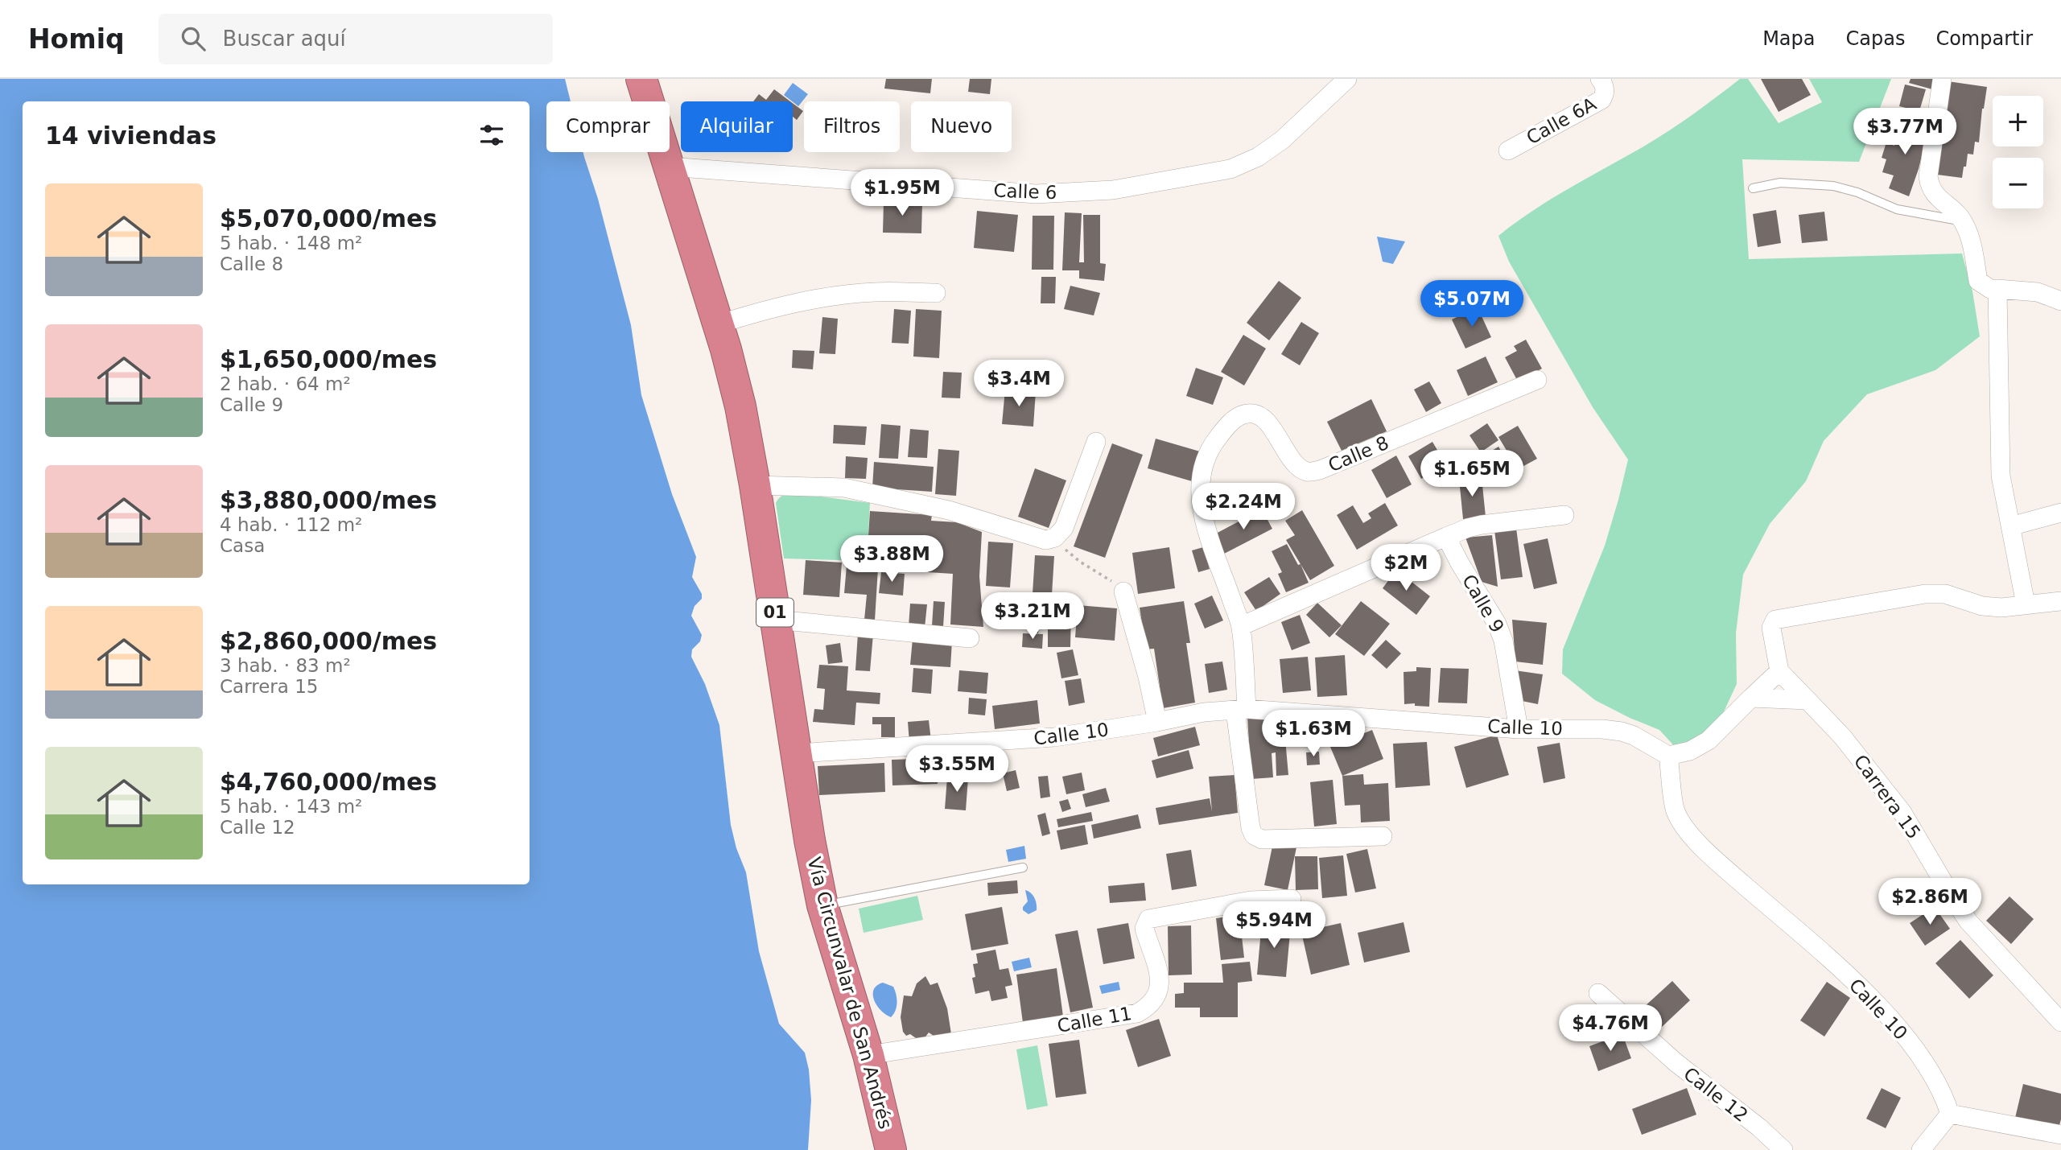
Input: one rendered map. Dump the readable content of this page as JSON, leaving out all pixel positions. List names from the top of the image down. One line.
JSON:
{"streets":{"highway":["01","Vía Circunvalar de San Andrés"],"street":["Calle 6A","Calle 6","Calle 8","Calle 9","Calle 10","Carrera 15","Calle 11","Calle 12"]},"crossings":[["Calle 6","Vía Circunvalar de San Andrés"],["Calle 8","Calle 10"],["Calle 9","Calle 10"],["Calle 10","Vía Circunvalar de San Andrés"],["Vía Circunvalar de San Andrés","Calle 11"]],"page":{"header":"Homiq","search":"Buscar aquí","nav":["Mapa","Capas","Compartir"],"map_buttons":["+","−"],"chip":["Comprar","Alquilar","Filtros","Nuevo"],"heading":"14 viviendas","price":["$3.77M","$1.95M","$5.07M","$3.4M","$1.65M","$2.24M","$3.88M","$2M","$3.21M","$1.63M","$3.55M","$2.86M","$5.94M","$4.76M"],"list":[{"name":"$5,070,000/mes","note":"5 hab. · 148 m² · Calle 8"},{"name":"$1,650,000/mes","note":"2 hab. · 64 m² · Calle 9"},{"name":"$3,880,000/mes","note":"4 hab. · 112 m² · Casa"},{"name":"$2,860,000/mes","note":"3 hab. · 83 m² · Carrera 15"},{"name":"$4,760,000/mes","note":"5 hab. · 143 m² · Calle 12"}]}}
